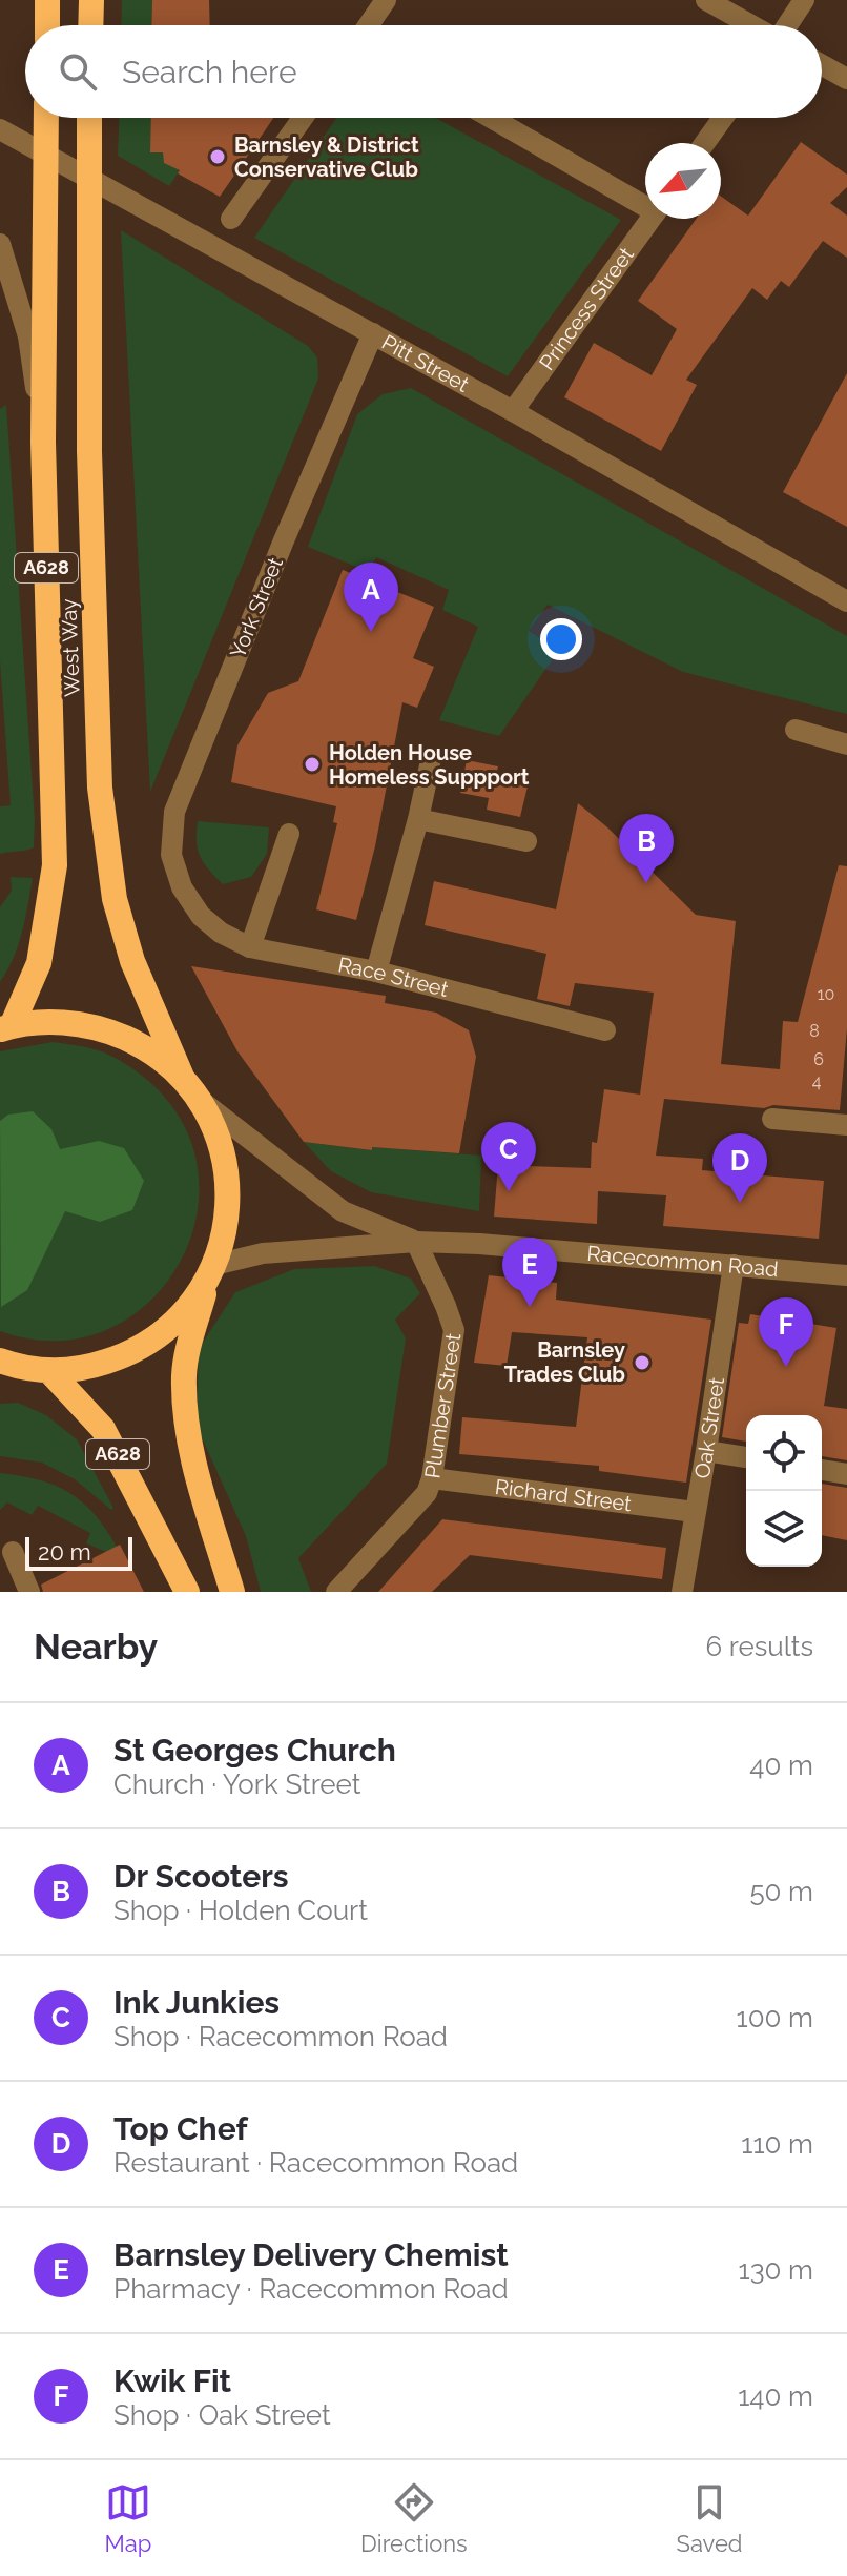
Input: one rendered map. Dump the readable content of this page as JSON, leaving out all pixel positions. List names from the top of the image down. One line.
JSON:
{"streets":{"highway":["A628","West Way"],"street":["Princess Street","Pitt Street","York Street","Race Street","Racecommon Road","Plumber Street","Oak Street","Richard Street"]},"crossings":[["Princess Street","Pitt Street"],["Pitt Street","York Street"],["York Street","Race Street"],["Racecommon Road","Plumber Street"],["Racecommon Road","Oak Street"],["Plumber Street","Richard Street"],["Oak Street","Richard Street"]],"places":["Barnsley & District Conservative Club","Holden House Homeless Suppport","Barnsley Trades Club"],"house_numbers":["10","8","6","4"],"scale_bar":"20 m","north":"bottom left","page":{"search":"Search here","pins":["A","B","C","D","E","F"],"scale":"20 m","heading":["Nearby","6 results"],"list":[{"mark":"A","name":"St Georges Church","note":"Church · York Street","value":"40 m"},{"mark":"B","name":"Dr Scooters","note":"Shop · Holden Court","value":"50 m"},{"mark":"C","name":"Ink Junkies","note":"Shop · Racecommon Road","value":"100 m"},{"mark":"D","name":"Top Chef","note":"Restaurant · Racecommon Road","value":"110 m"},{"mark":"E","name":"Barnsley Delivery Chemist","note":"Pharmacy · Racecommon Road","value":"130 m"},{"mark":"F","name":"Kwik Fit","note":"Shop · Oak Street","value":"140 m"}],"nav":["Map","Directions","Saved"]}}
